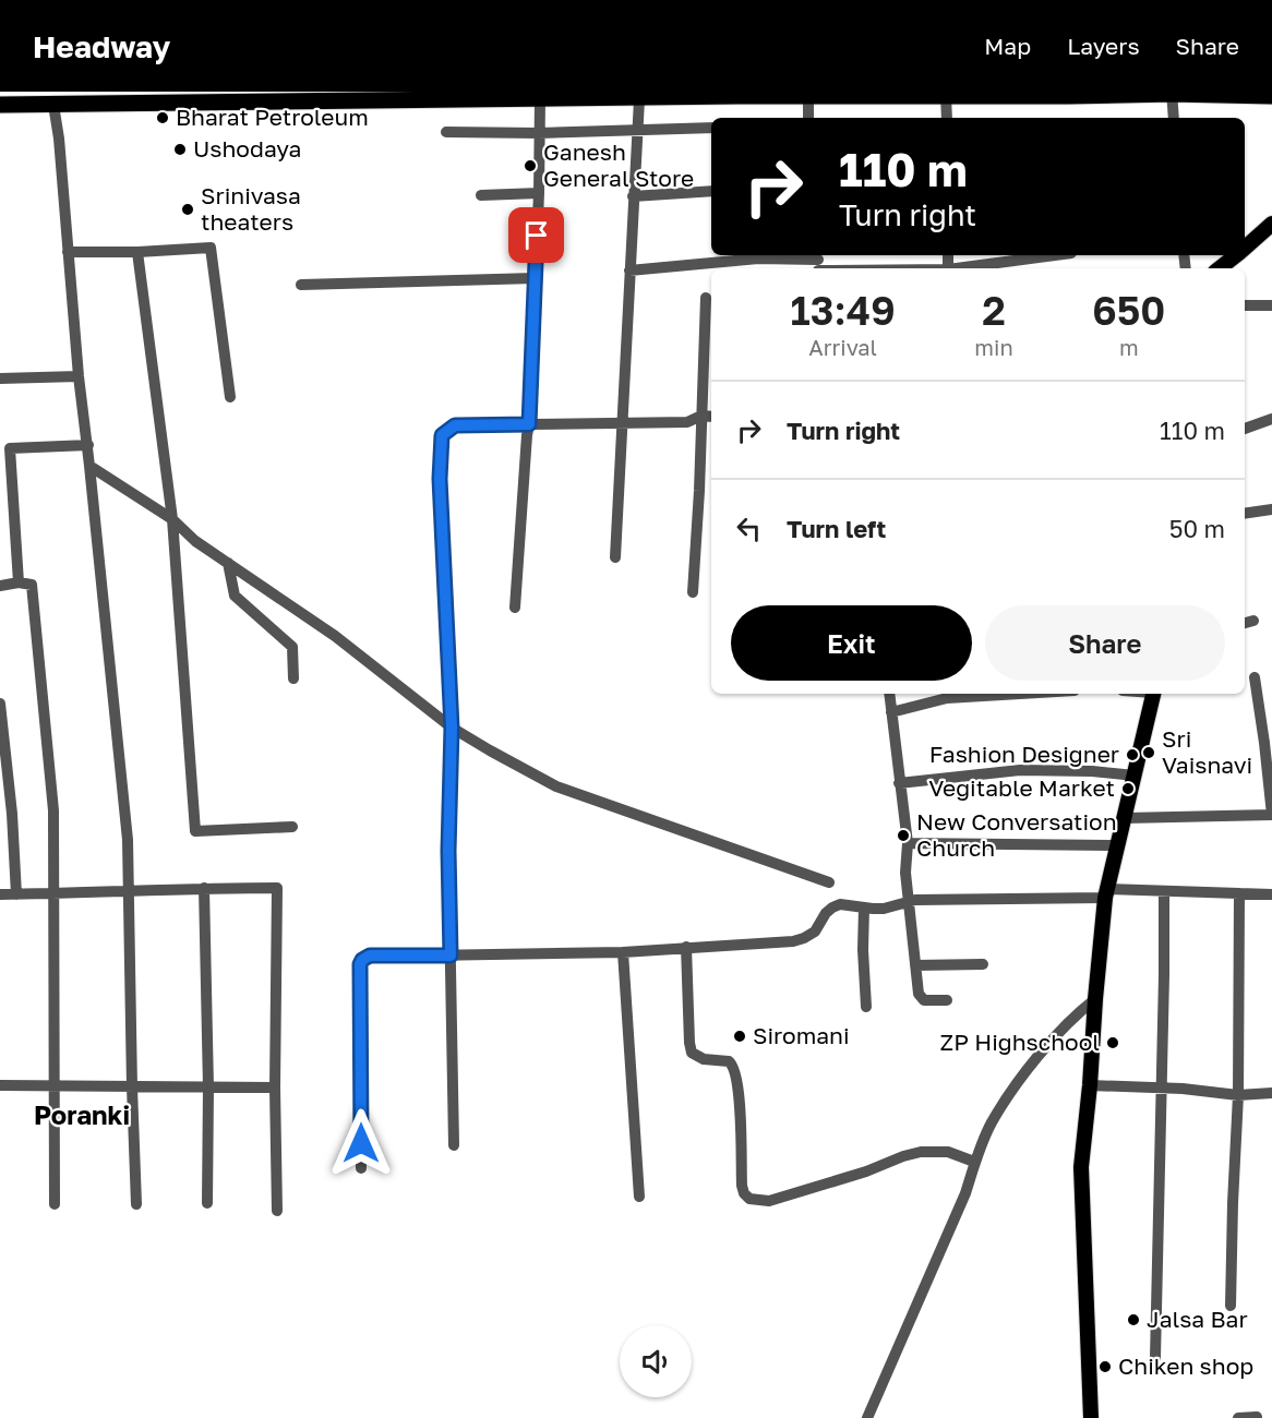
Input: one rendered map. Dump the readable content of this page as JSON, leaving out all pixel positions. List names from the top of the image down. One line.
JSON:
{"districts":["Poranki"],"places":["Bharat Petroleum","Ushodaya","Ganesh General Store","Srinivasa theaters","Sri Vaisnavi","Fashion Designer","Vegitable Market","New Conversation Church","Siromani","ZP Highschool","Jalsa Bar","Chiken shop"],"page":{"header":"Headway","nav":["Map","Layers","Share"],"turn":["110 m","Turn right"],"eta":["13:49","Arrival","2","min","650","m"],"list":[{"name":"Turn right","value":"110 m"},{"name":"Turn left","value":"50 m"}],"buttons":["Exit","Share"]}}
